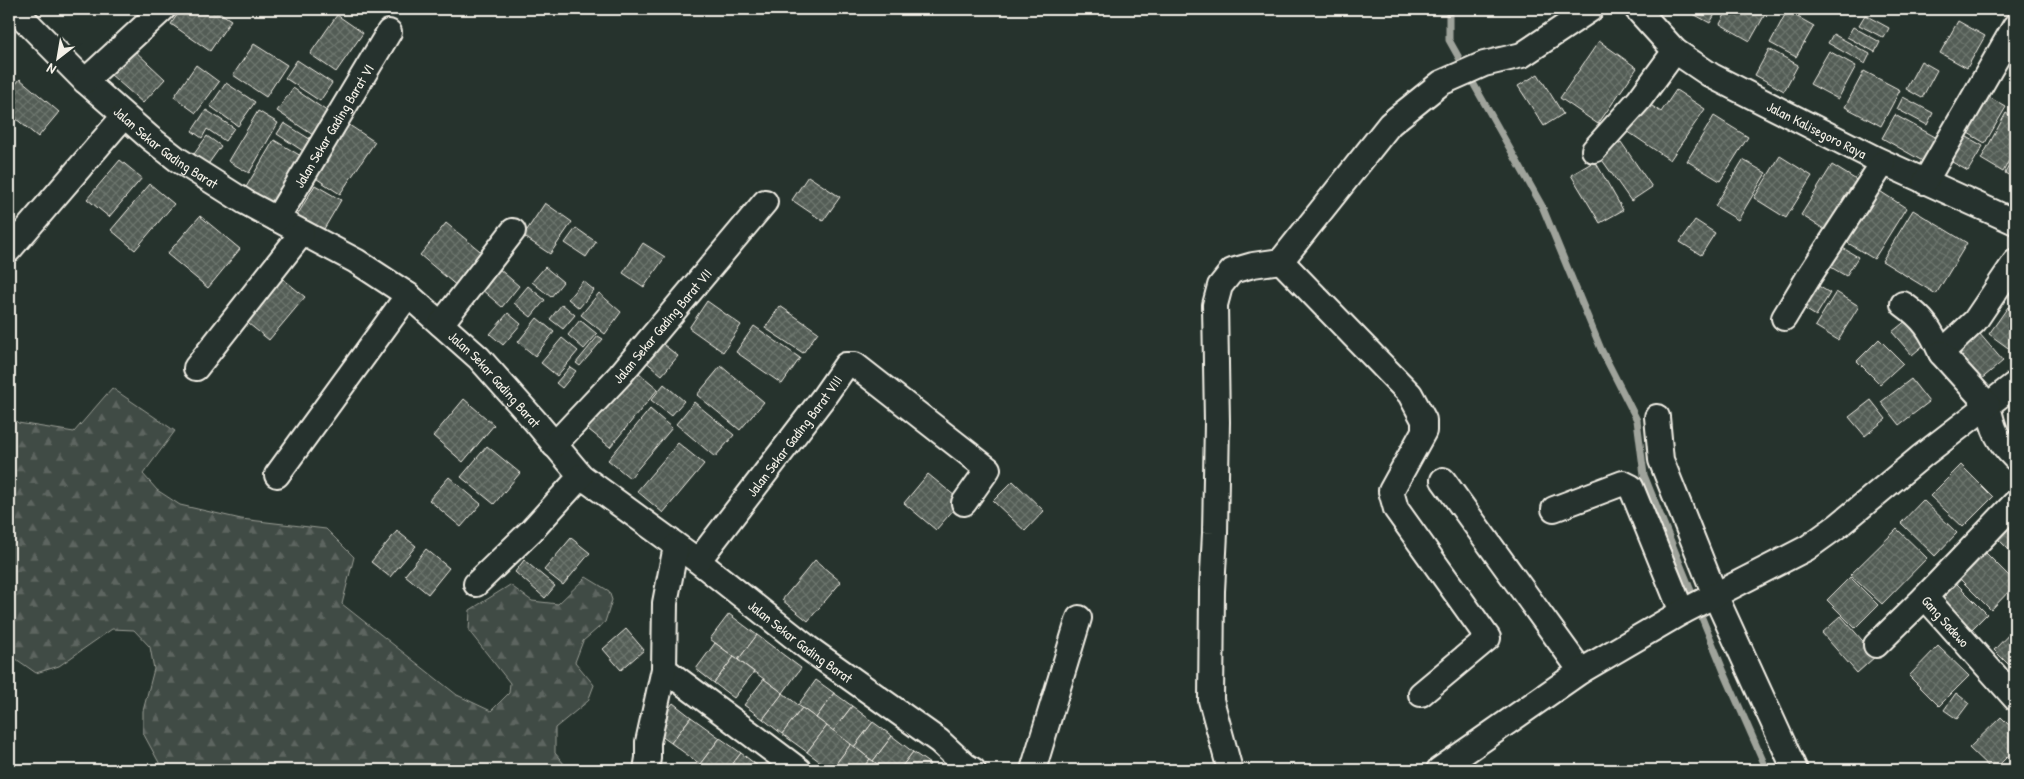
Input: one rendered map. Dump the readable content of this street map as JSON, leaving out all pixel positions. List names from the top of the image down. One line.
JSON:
{"streets":{"street":["Jalan Sekar Gading Barat VI","Jalan Kalisegoro Raya","Jalan Sekar Gading Barat","Jalan Sekar Gading Barat VII","Jalan Sekar Gading Barat VIII","Gang Sadewo"]},"crossings":[["Jalan Sekar Gading Barat VI","Jalan Sekar Gading Barat"],["Jalan Sekar Gading Barat","Jalan Sekar Gading Barat VII"],["Jalan Sekar Gading Barat","Jalan Sekar Gading Barat VIII"]],"north":"bottom left"}
